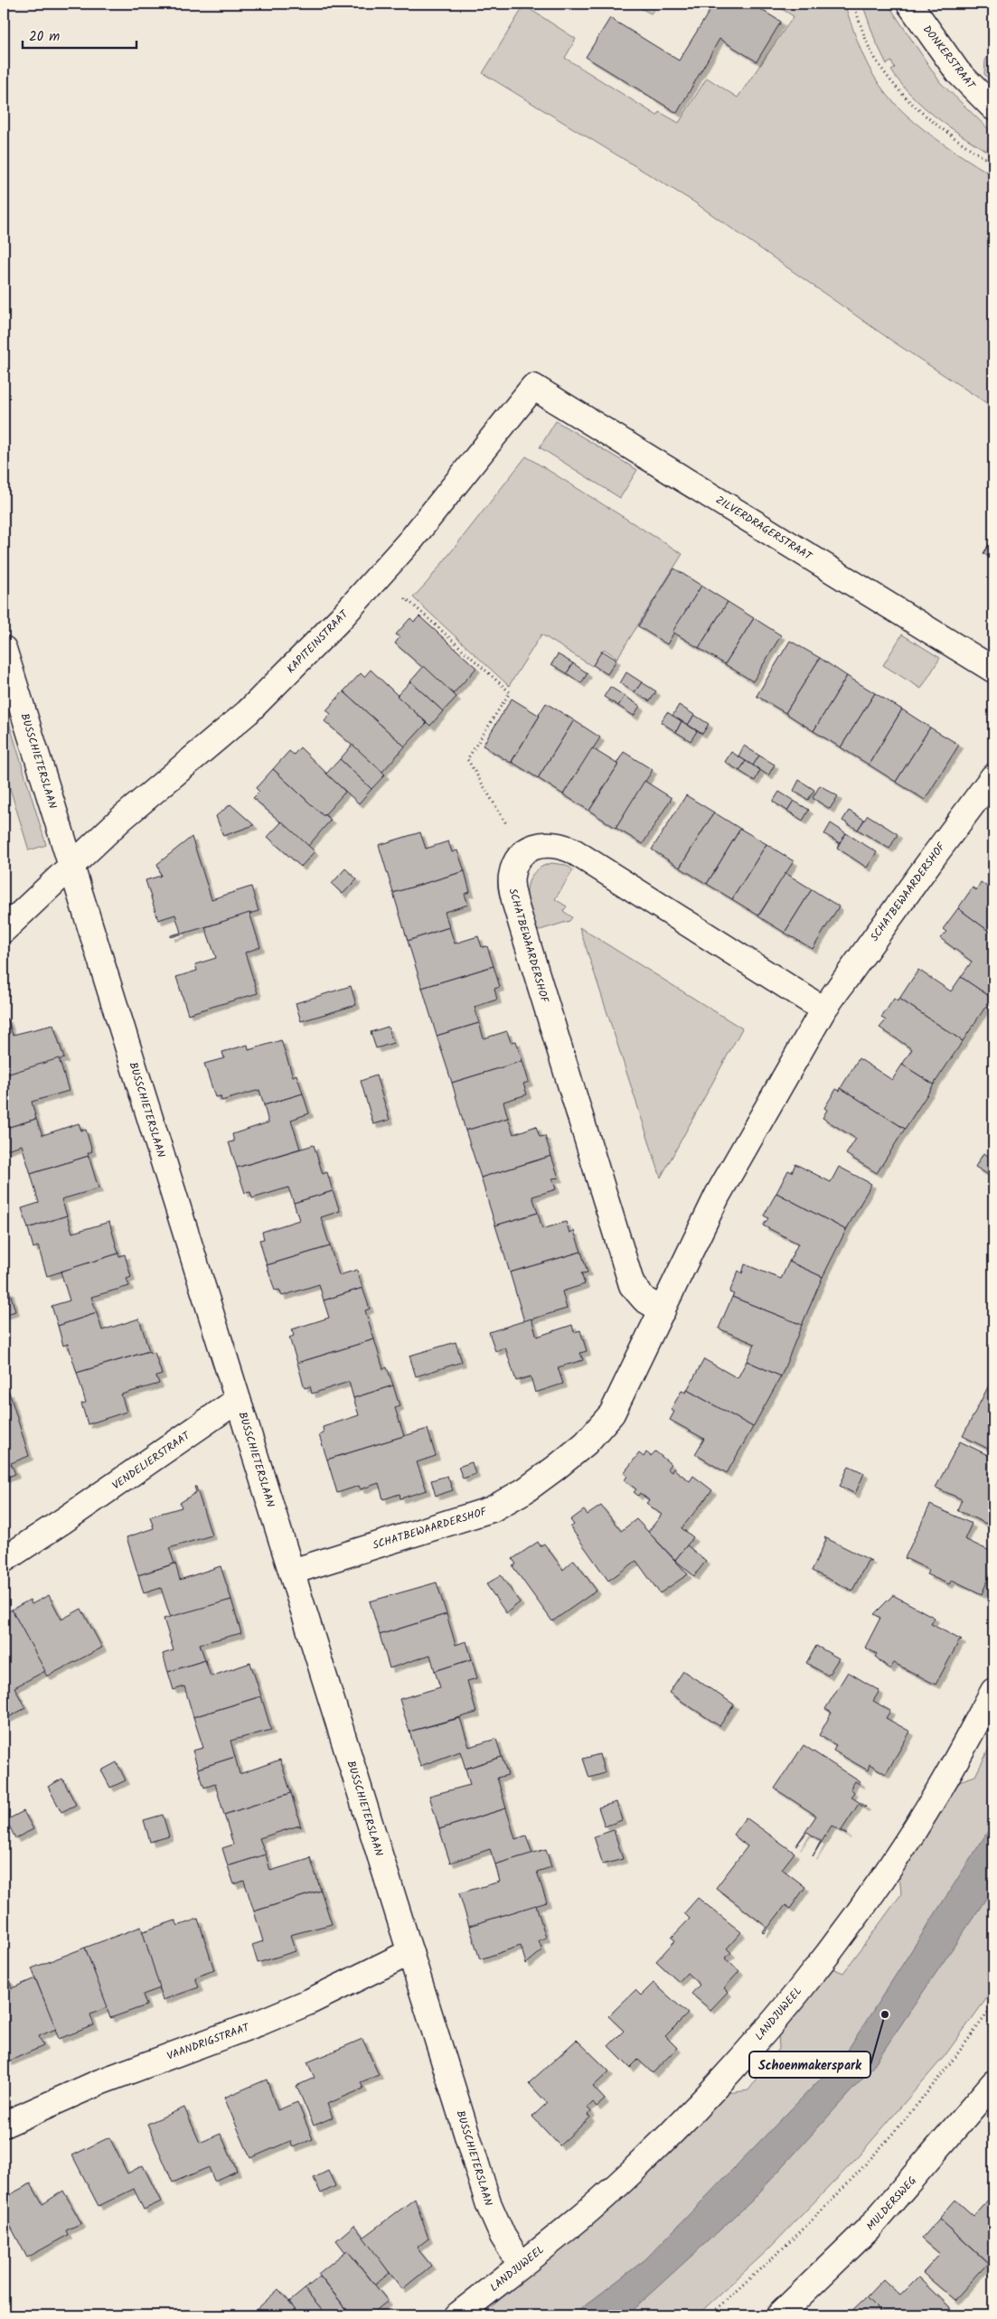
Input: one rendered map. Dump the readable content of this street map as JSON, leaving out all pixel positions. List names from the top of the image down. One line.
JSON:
{"streets":{"street":["DONKERSTRAAT","ZILVERDRAGERSTRAAT","KAPITEINSTRAAT","BUSSCHIETERSLAAN","SCHATBEWAARDERSHOF","VENDELIERSTRAAT","LANDJUWEEL","VAANDRIGSTRAAT","MULDERSWEG"]},"crossings":[["ZILVERDRAGERSTRAAT","KAPITEINSTRAAT"],["KAPITEINSTRAAT","BUSSCHIETERSLAAN"],["BUSSCHIETERSLAAN","SCHATBEWAARDERSHOF"],["BUSSCHIETERSLAAN","VENDELIERSTRAAT"],["BUSSCHIETERSLAAN","LANDJUWEEL"],["BUSSCHIETERSLAAN","VAANDRIGSTRAAT"]],"places":["Schoenmakerspark"],"scale_bar":"20 m"}
